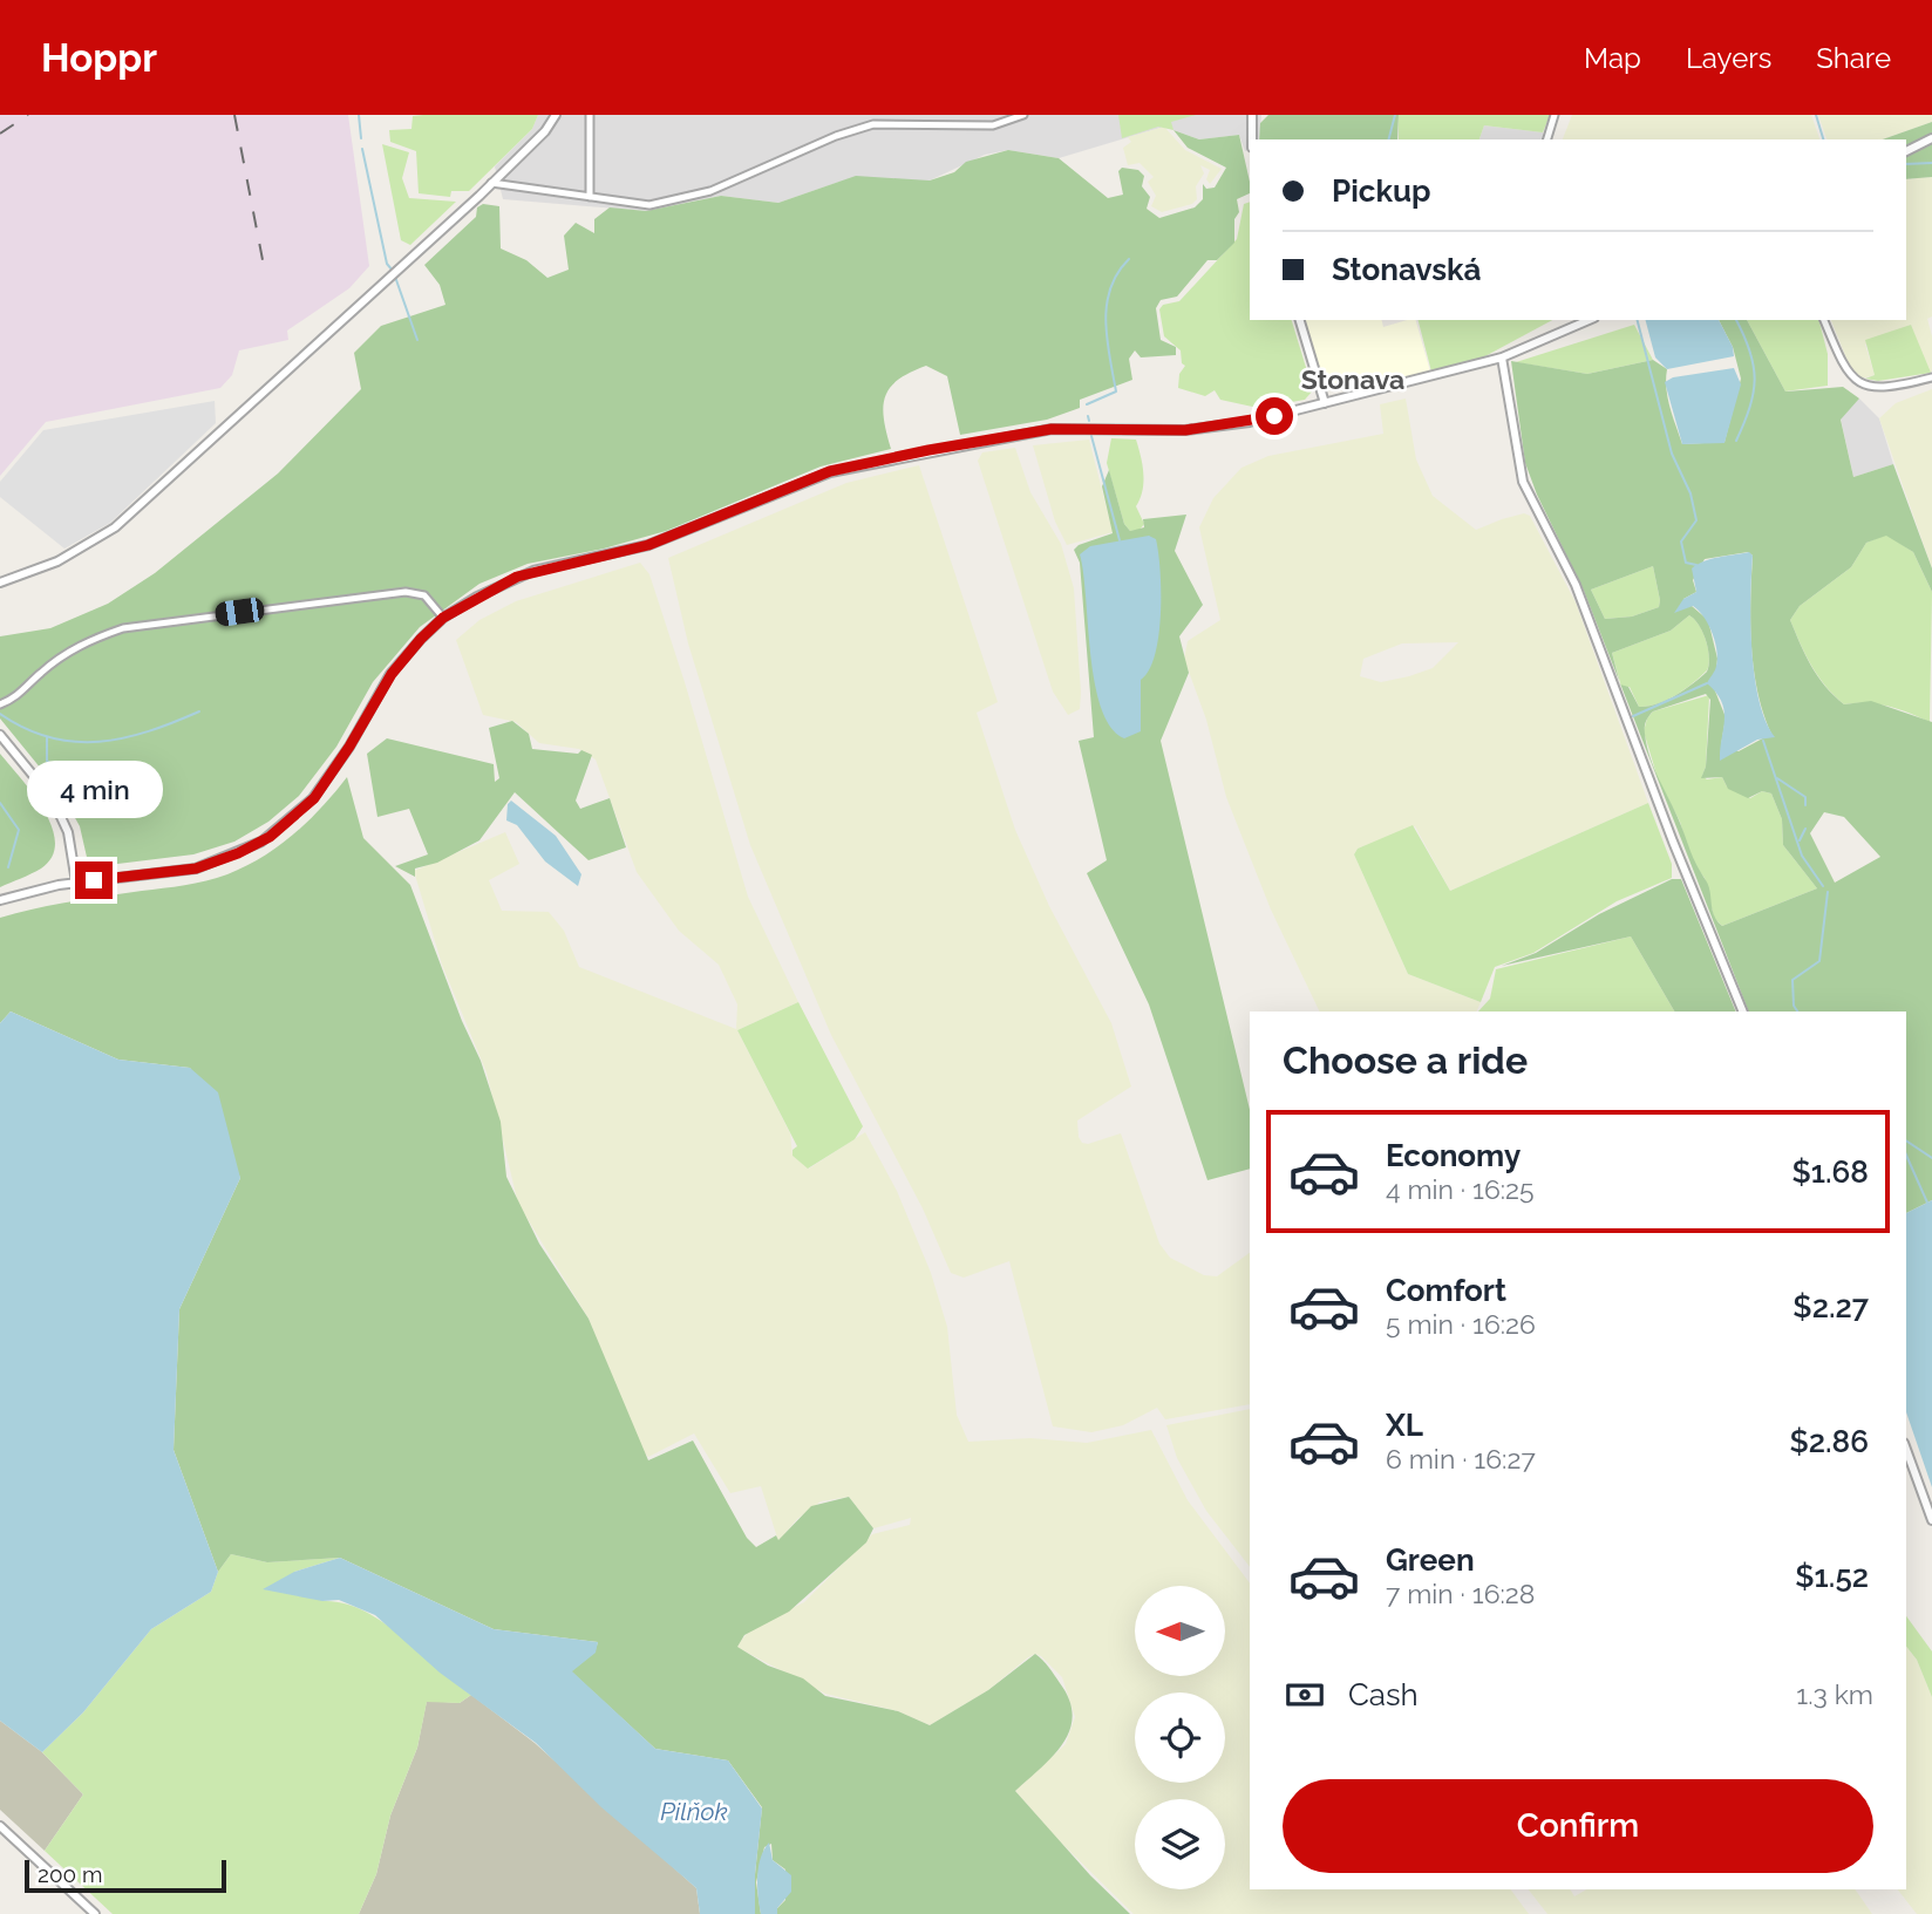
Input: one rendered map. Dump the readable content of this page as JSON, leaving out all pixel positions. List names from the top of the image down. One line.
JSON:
{"districts":["Stonava"],"water":["Pilňok"],"scale_bar":"200 m","north":"left","page":{"header":"Hoppr","nav":["Map","Layers","Share"],"banner":["Pickup","Stonavská"],"bubble":"4 min","heading":"Choose a ride","list":[{"name":"Economy","note":"4 min · 16:25","value":"$1.68"},{"name":"Comfort","note":"5 min · 16:26","value":"$2.27"},{"name":"XL","note":"6 min · 16:27","value":"$2.86"},{"name":"Green","note":"7 min · 16:28","value":"$1.52"}],"pay":["Cash","1.3 km"],"buttons":"Confirm","scale":"200 m"}}
